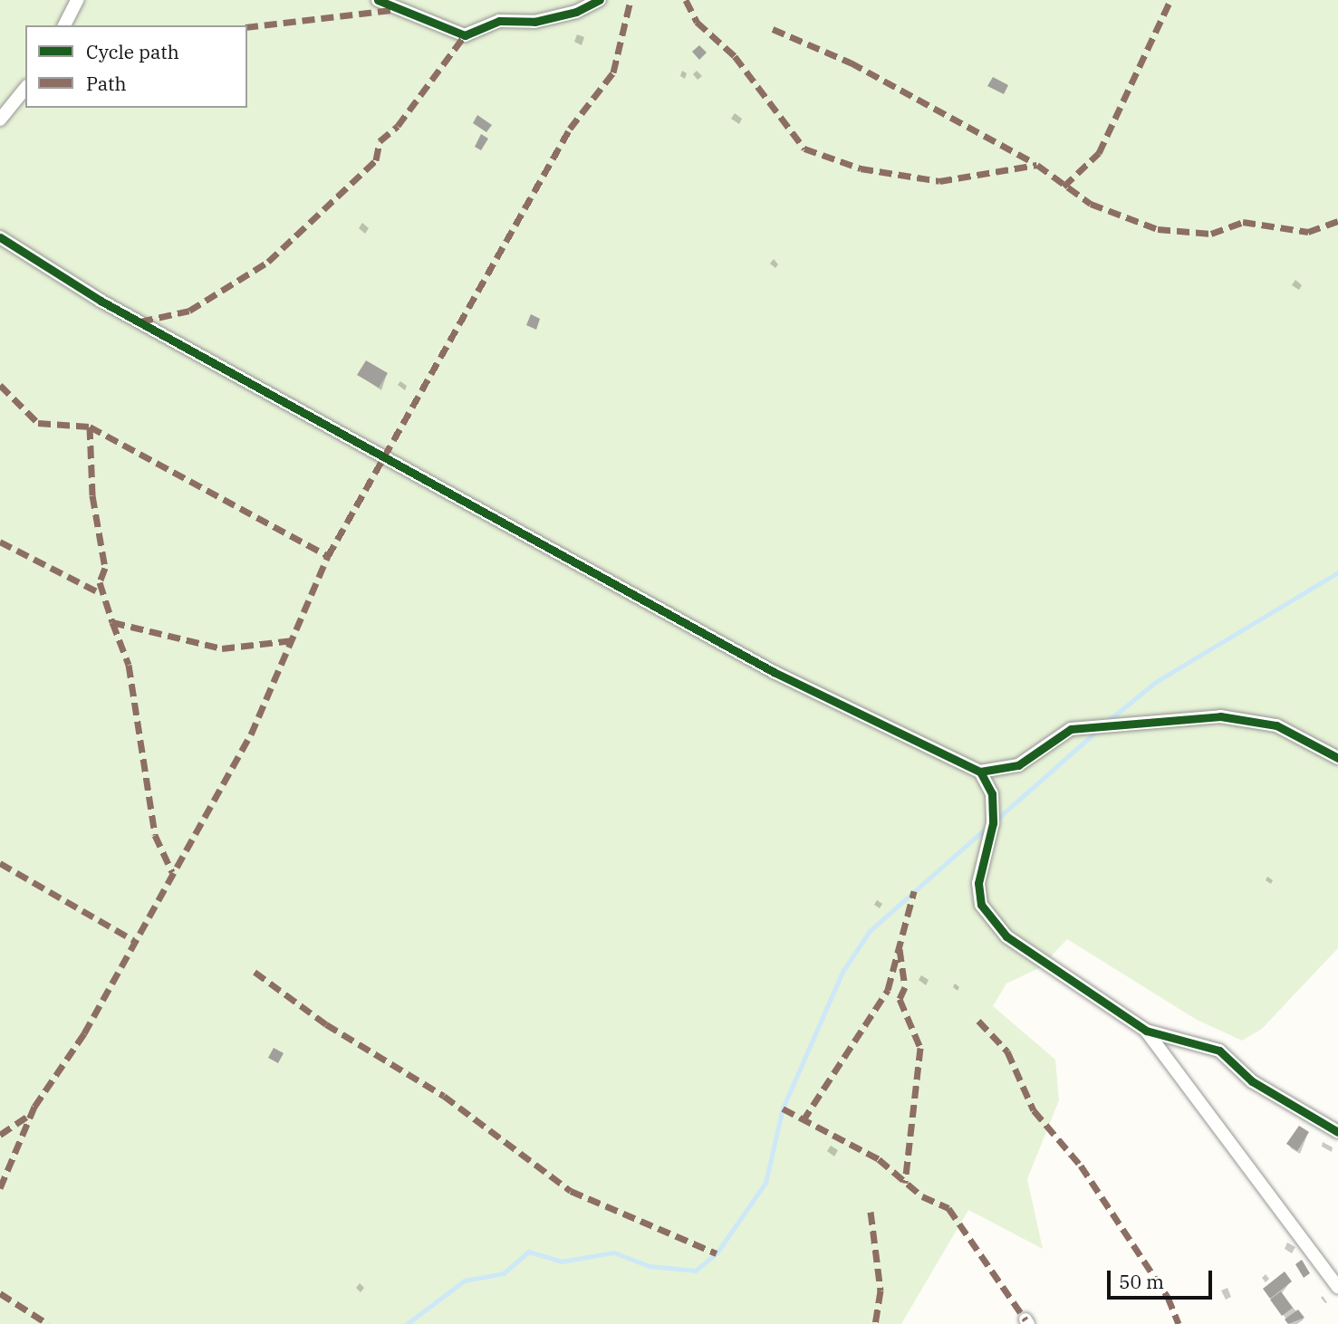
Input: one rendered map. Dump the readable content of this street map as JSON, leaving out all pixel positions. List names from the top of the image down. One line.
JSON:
{"legend":["Cycle path","Path"],"scale_bar":"50 m"}
